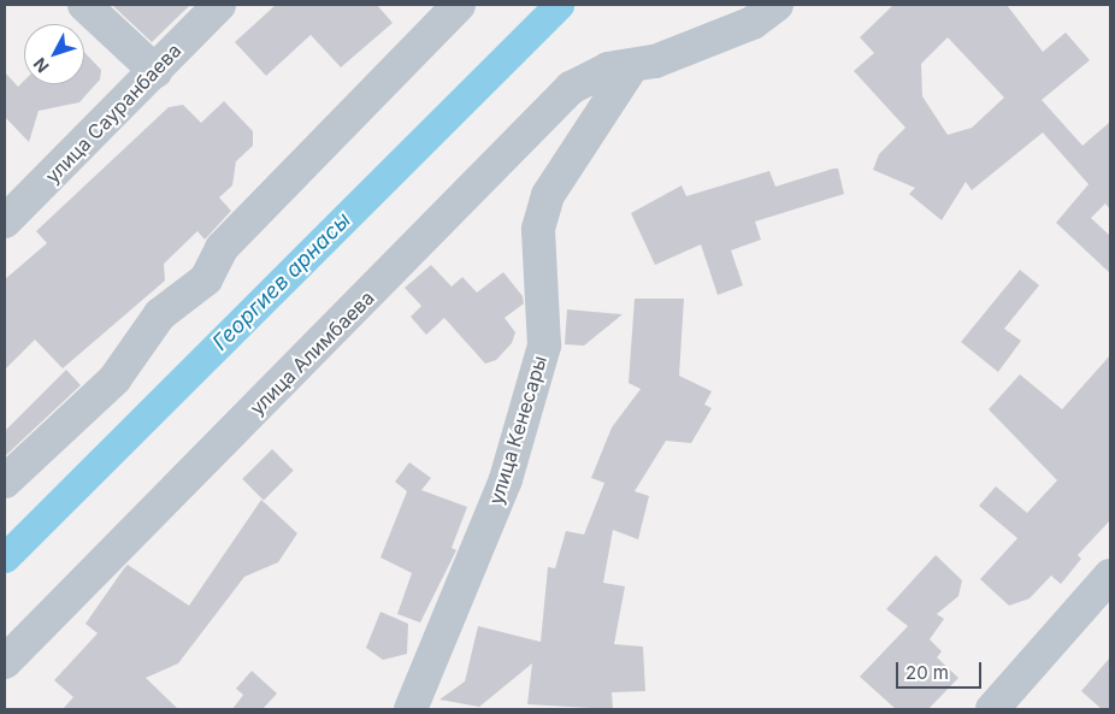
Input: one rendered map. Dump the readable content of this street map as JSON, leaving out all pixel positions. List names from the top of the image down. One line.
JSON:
{"streets":{"street":["улица Сауранбаева","улица Алимбаева","улица Кенесары"]},"crossings":[["улица Алимбаева","улица Кенесары"]],"water":["Георгиев арнасы"],"scale_bar":"20 m","north":"bottom left"}
